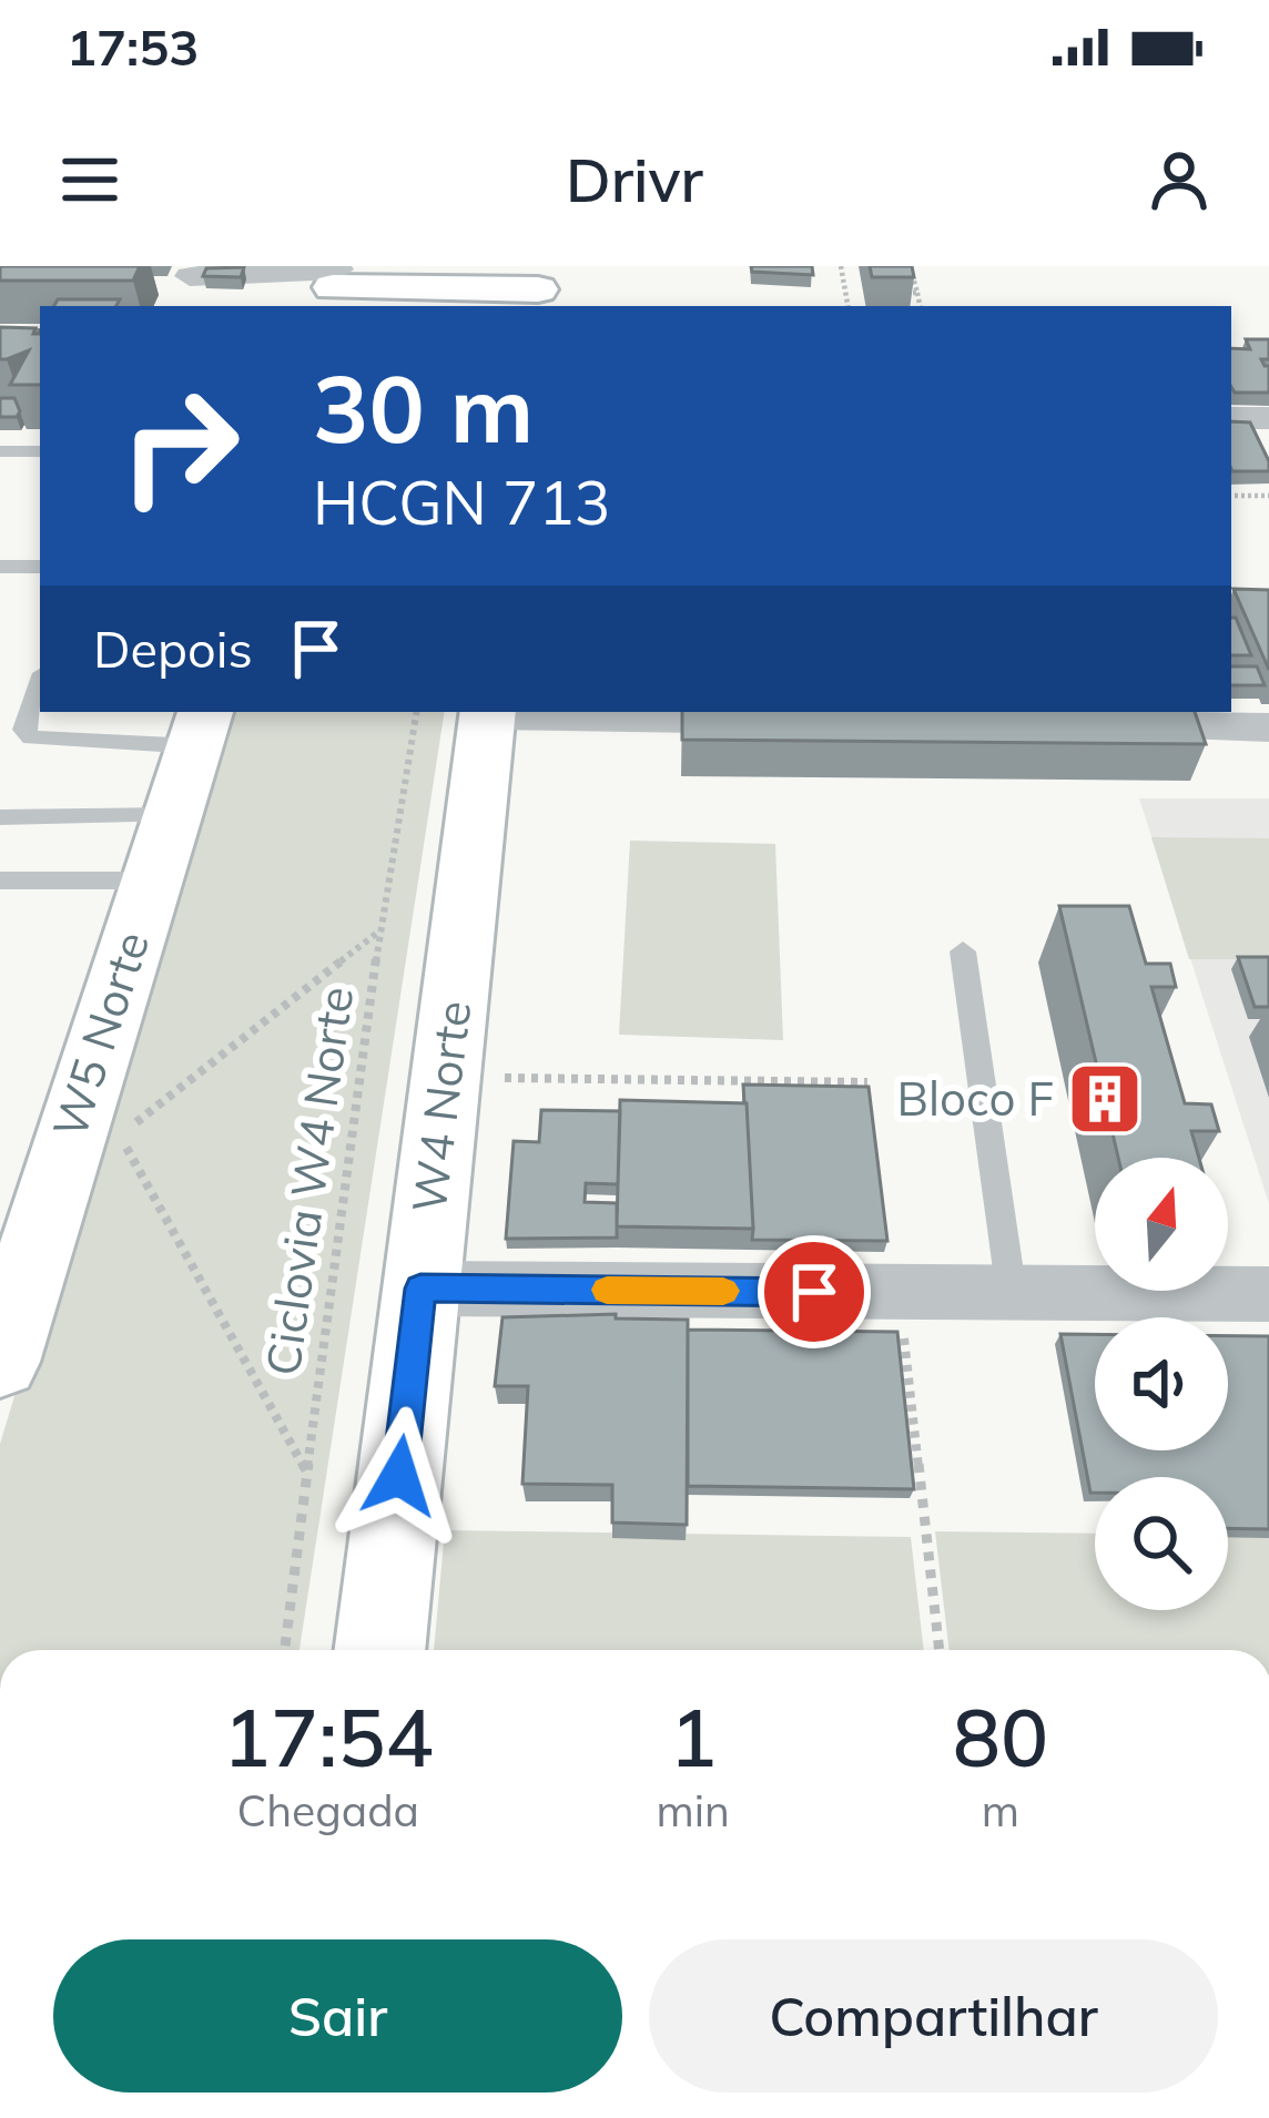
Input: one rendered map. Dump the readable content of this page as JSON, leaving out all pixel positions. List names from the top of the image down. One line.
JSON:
{"streets":{"main road":["W5 Norte","W4 Norte"],"path":["Ciclovia W4 Norte"]},"places":{"building":["Bloco F"]},"north":"top","page":{"status":"17:53","header":"Drivr","turn":["30 m","HCGN 713"],"then":"Depois","eta":["17:54","Chegada","1","min","80","m"],"buttons":["Sair","Compartilhar"]}}
